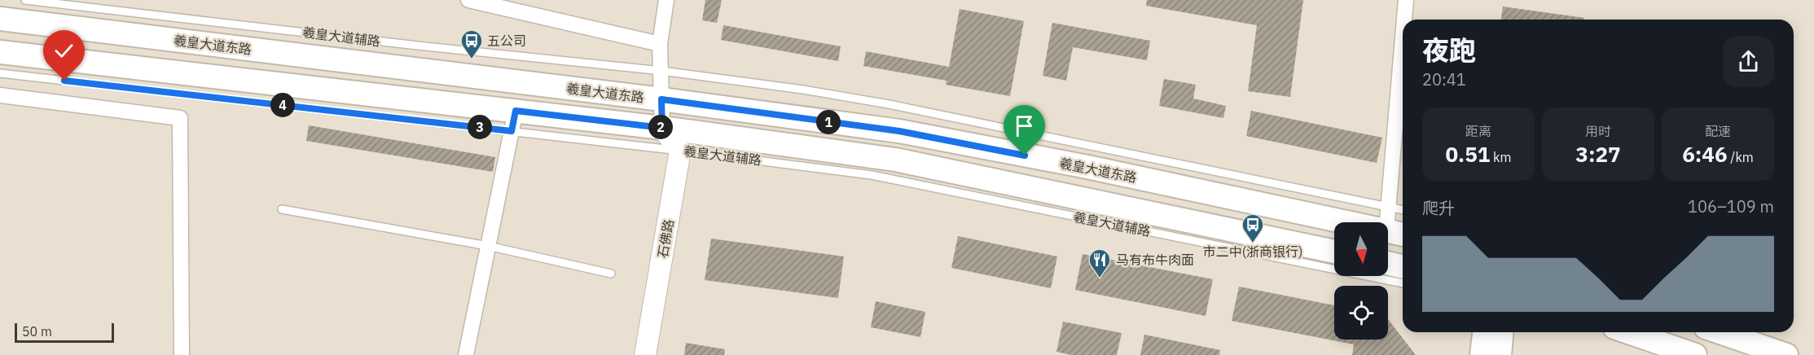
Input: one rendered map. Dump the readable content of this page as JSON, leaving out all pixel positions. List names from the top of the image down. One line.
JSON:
{"streets":{"main road":["羲皇大道东路"],"street":["石佛路"],"lane":["羲皇大道辅路"]},"crossings":[["羲皇大道辅路","羲皇大道东路"],["羲皇大道辅路","石佛路"]],"places":{"bus stop":["五公司","市二中(浙商银行)"],"restaurant":["马有布牛肉面"]},"scale_bar":"50 m","north":"bottom","page":{"heading":["夜跑","20:41"],"pins":["4","1","2","3"],"stats":[["距离","0.51 km"],["用时","3:27"],["配速","6:46 /km"]],"chart":["爬升","106–109 m"],"scale":"50 m"}}
